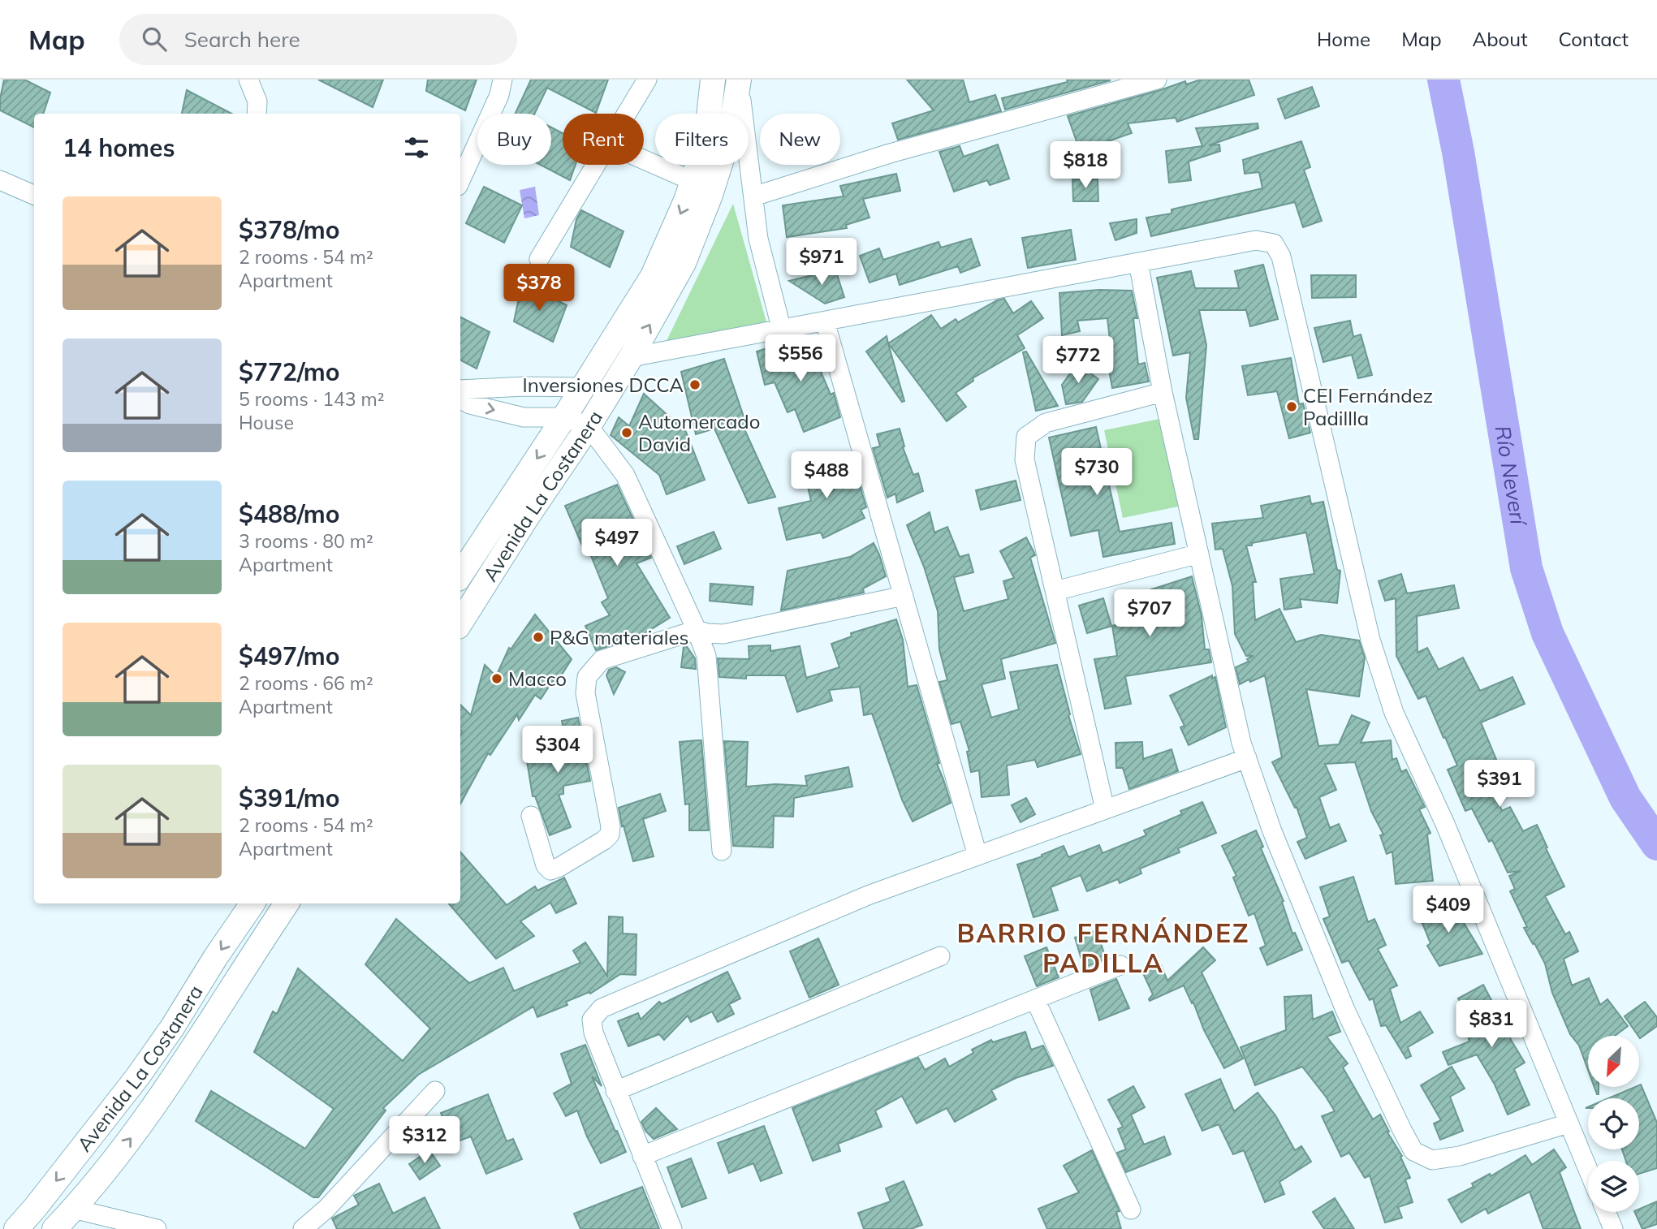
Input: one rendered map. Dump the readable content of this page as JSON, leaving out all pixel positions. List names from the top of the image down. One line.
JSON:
{"streets":{"street":["Avenida La Costanera"]},"districts":["BARRIO FERNÁNDEZ PADILLA"],"water":["Río Neverí"],"places":["Inversiones DCCA","CEI Fernández Padillla","Automercado David","P&G materiales","Macco"],"north":"bottom left","page":{"header":"Map","search":"Search here","nav":["Home","Map","About","Contact"],"chip":["Buy","Rent","Filters","New"],"heading":"14 homes","price":["$818","$971","$378","$556","$772","$730","$488","$497","$707","$304","$391","$409","$831","$312"],"list":[{"name":"$378/mo","note":"2 rooms · 54 m² · Apartment"},{"name":"$772/mo","note":"5 rooms · 143 m² · House"},{"name":"$488/mo","note":"3 rooms · 80 m² · Apartment"},{"name":"$497/mo","note":"2 rooms · 66 m² · Apartment"},{"name":"$391/mo","note":"2 rooms · 54 m² · Apartment"}]}}
